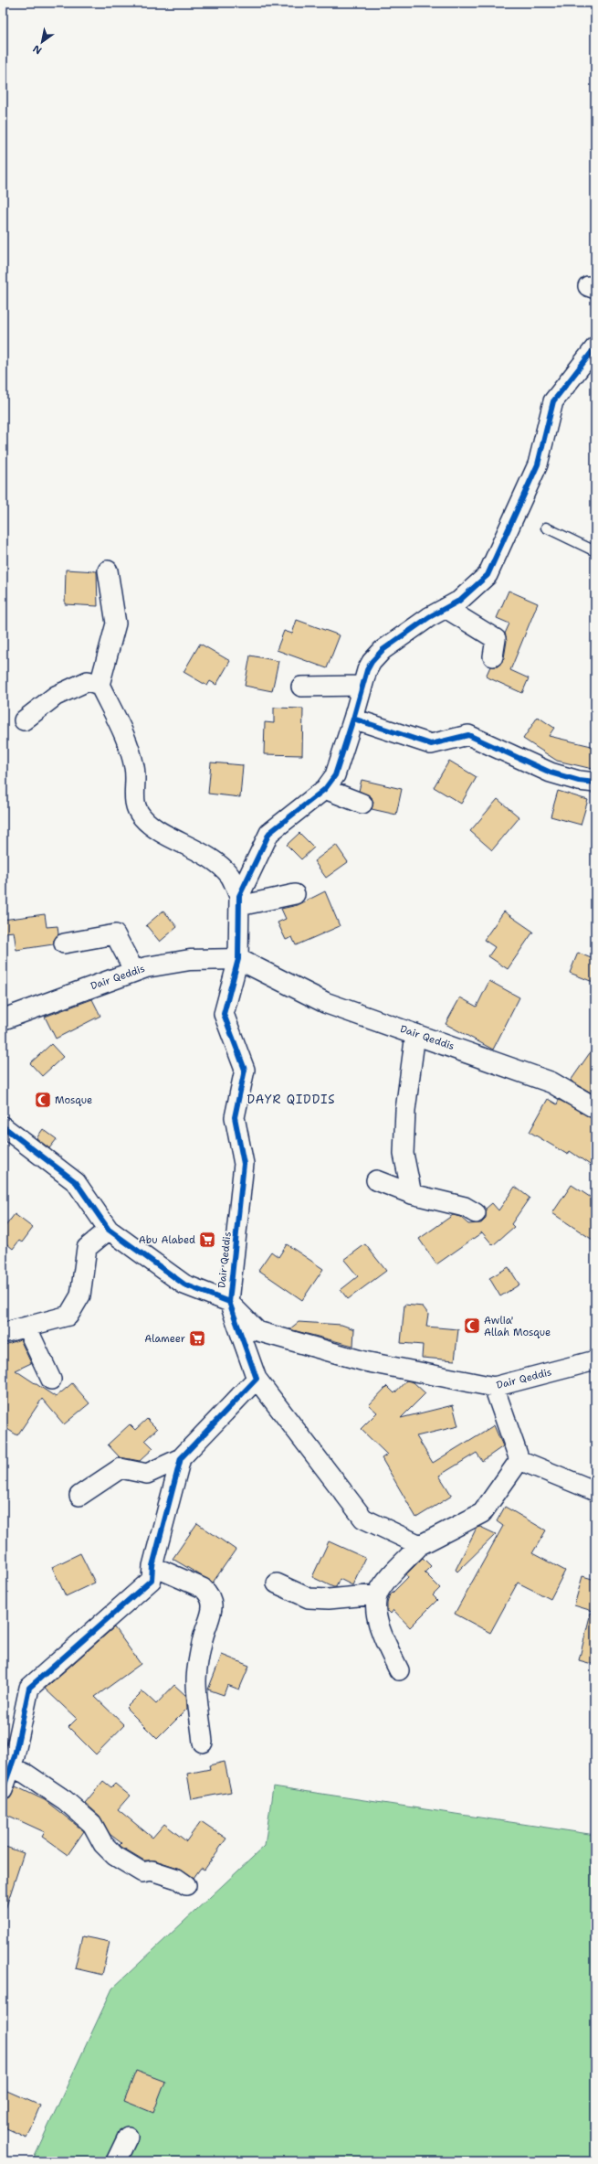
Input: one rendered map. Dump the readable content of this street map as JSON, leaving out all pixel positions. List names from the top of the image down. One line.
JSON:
{"streets":{"main road":["Dair Qeddis"]},"districts":["DAYR QIDDIS"],"places":{"mosque":["Mosque","Awlia' Allah Mosque"],"supermarket":["Abu Alabed","Alameer"]},"north":"bottom left"}
